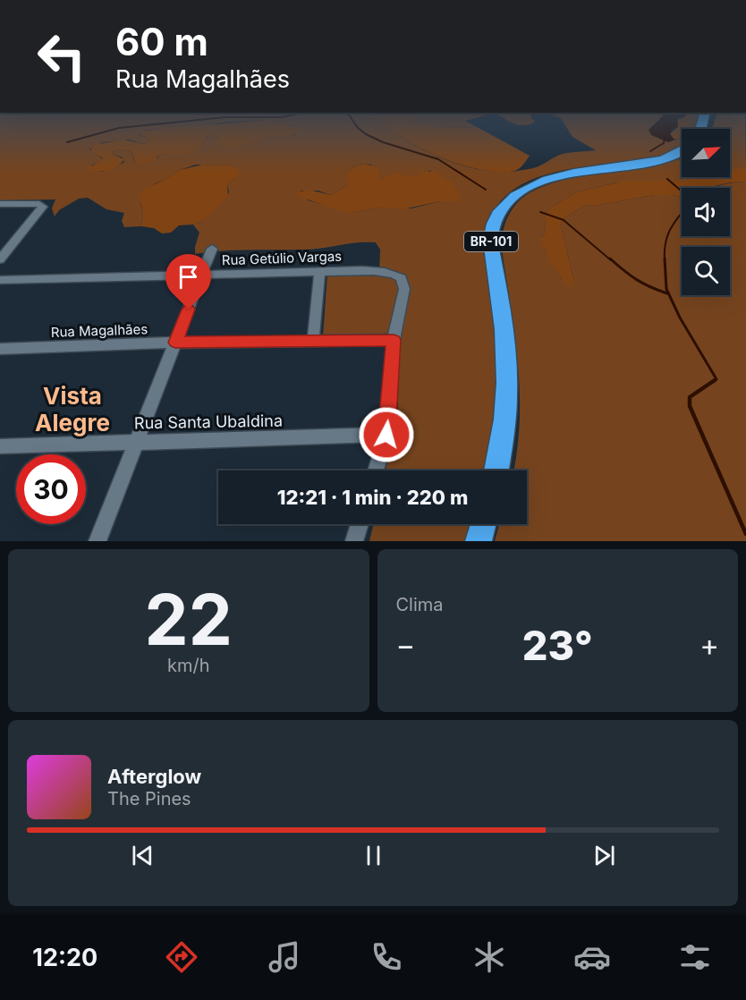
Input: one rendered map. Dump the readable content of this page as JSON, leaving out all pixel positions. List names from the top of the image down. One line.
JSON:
{"streets":{"highway":["BR-101"],"street":["Rua Getúlio Vargas","Rua Magalhães","Rua Santa Ubaldina"]},"crossings":[["Rua Getúlio Vargas","Rua Magalhães"],["Rua Getúlio Vargas","Rua Santa Ubaldina"]],"districts":["Vista Alegre"],"north":"top right","page":{"turn":["60 m","Rua Magalhães"],"limit":"30","trip":"12:21 · 1 min · 220 m","tile":[["22","km/h"],"Clima"],"heat":["−","23°","+"],"song":["Afterglow","The Pines"],"tabs":"12:20"}}
